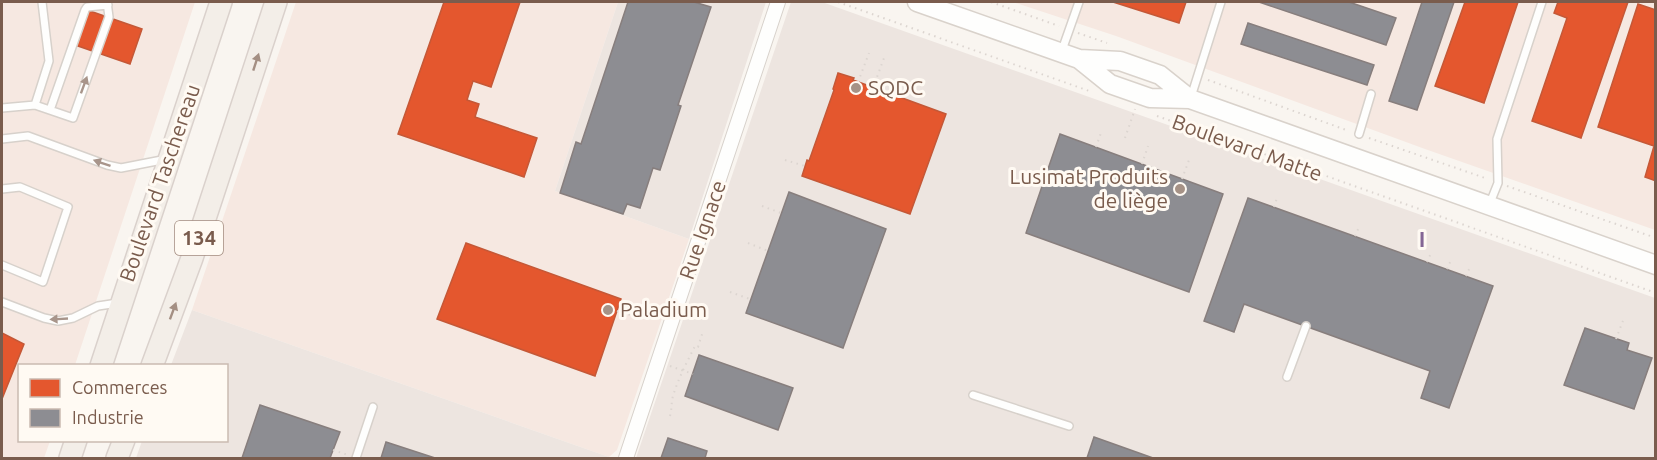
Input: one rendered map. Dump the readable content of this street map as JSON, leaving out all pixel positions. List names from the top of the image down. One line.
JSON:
{"streets":{"main road":["Boulevard Matte","Boulevard Taschereau","134"],"street":["Rue Ignace"]},"districts":["I"],"places":["SQDC","Lusimat Produits de liège","Paladium"],"legend":["Commerces","Industrie"]}
